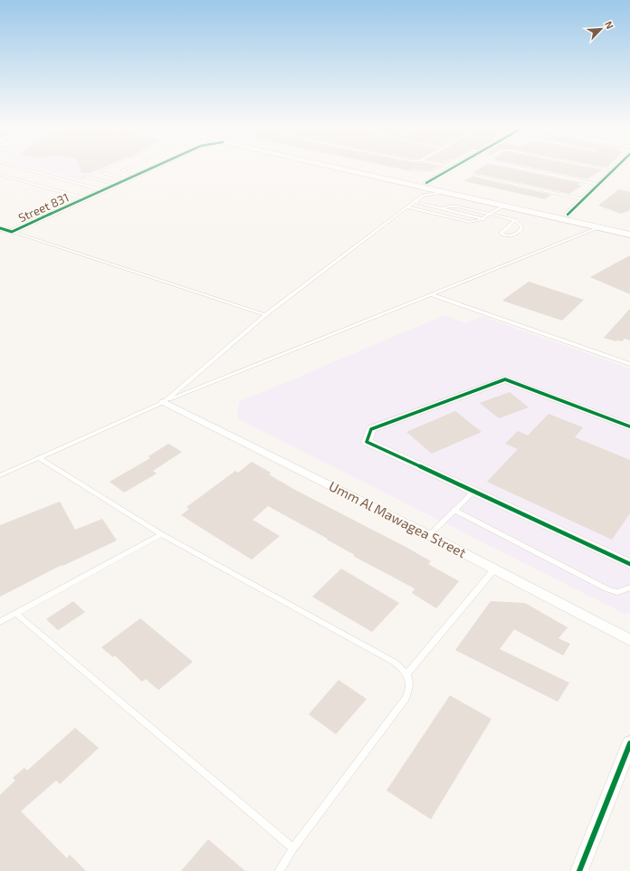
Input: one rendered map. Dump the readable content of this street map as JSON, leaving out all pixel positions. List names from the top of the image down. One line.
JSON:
{"streets":{"street":["Street 831","Umm Al Mawagea Street"]},"north":"top right"}
